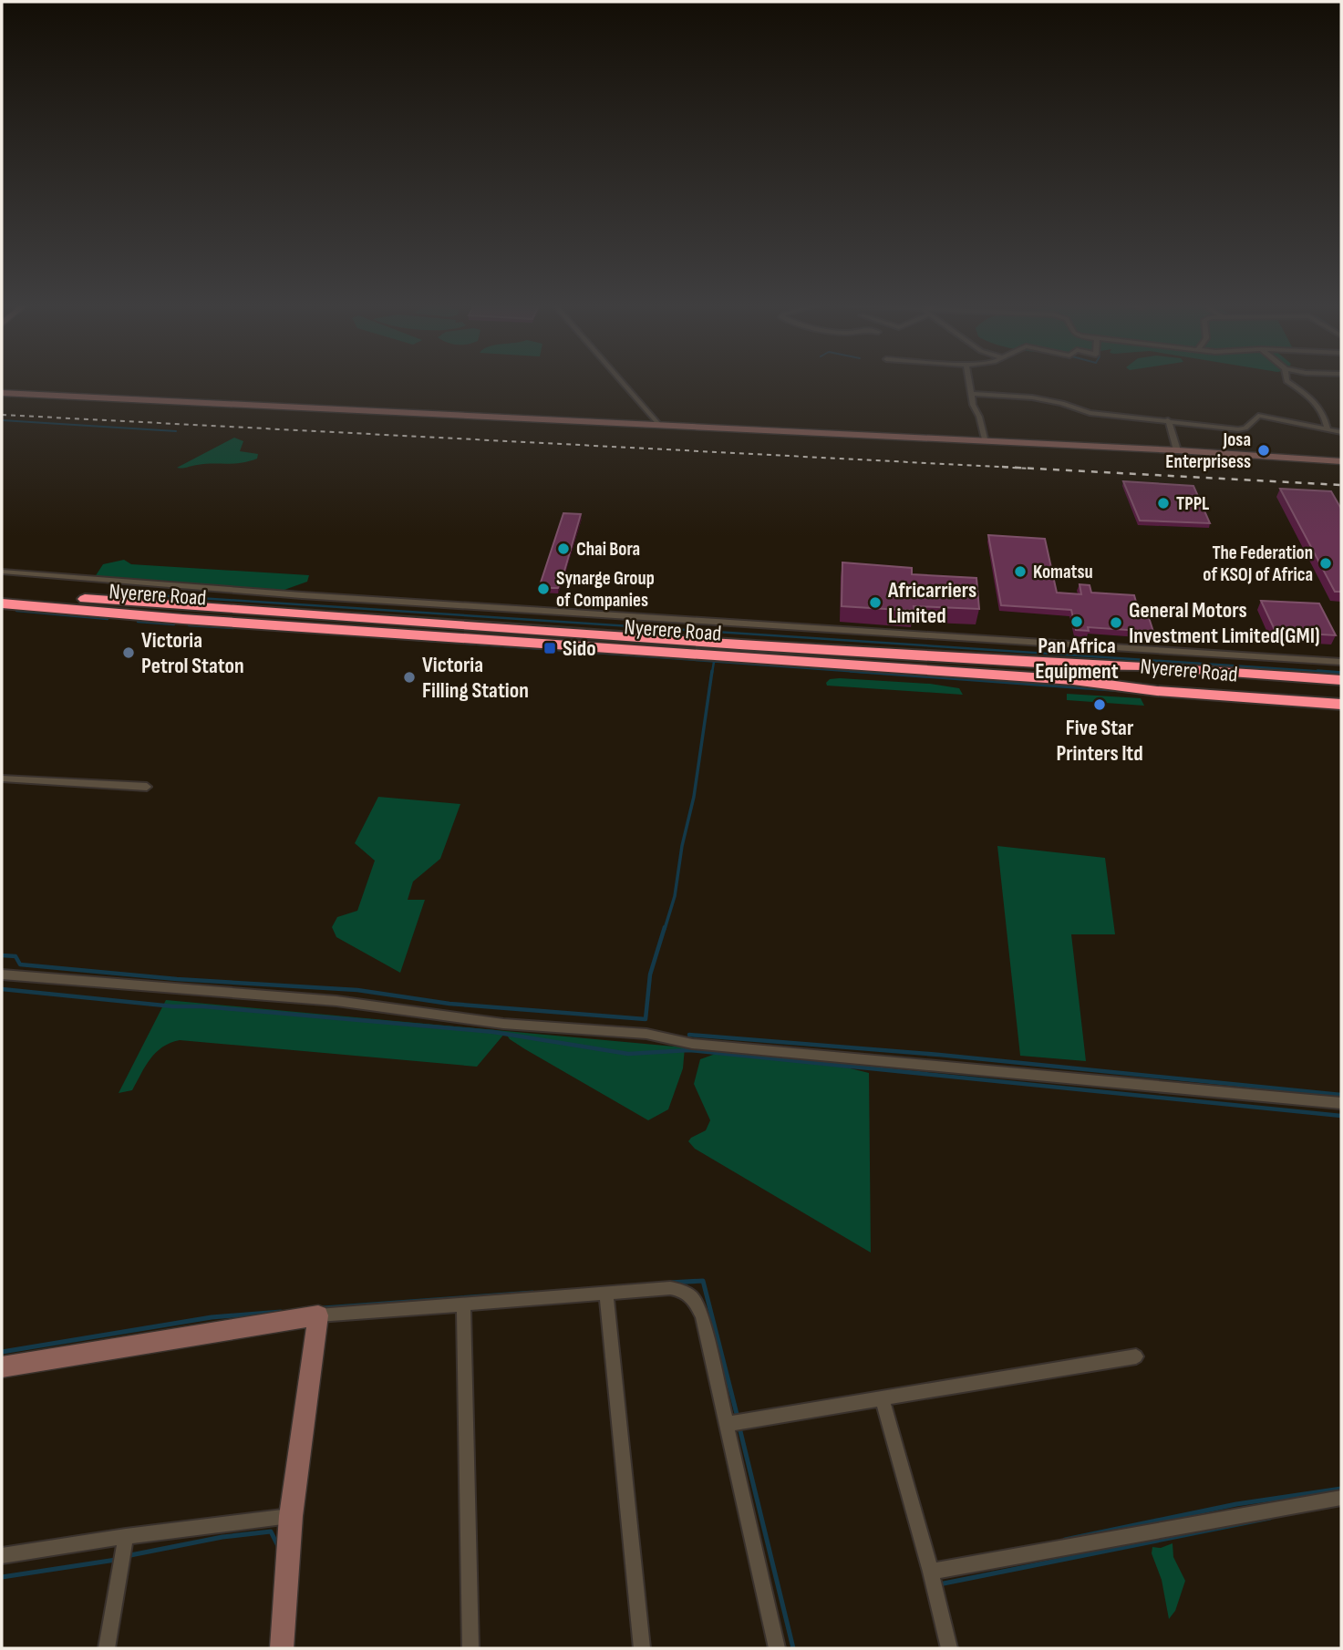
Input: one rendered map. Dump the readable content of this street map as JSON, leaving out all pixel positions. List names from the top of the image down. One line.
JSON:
{"streets":{"highway":["Nyerere Road"]},"places":{"other":["Josa Enterprisess","TPPL","Chai Bora","The Federation of KSOJ of Africa","Komatsu","Synarge Group of Companies","Africarriers Limited","Pan Africa Equipment","General Motors Investment Limited(GMI)","Victoria Petrol Staton","Victoria Filling Station","Five Star Printers ltd"],"transit":["Sido"]}}
